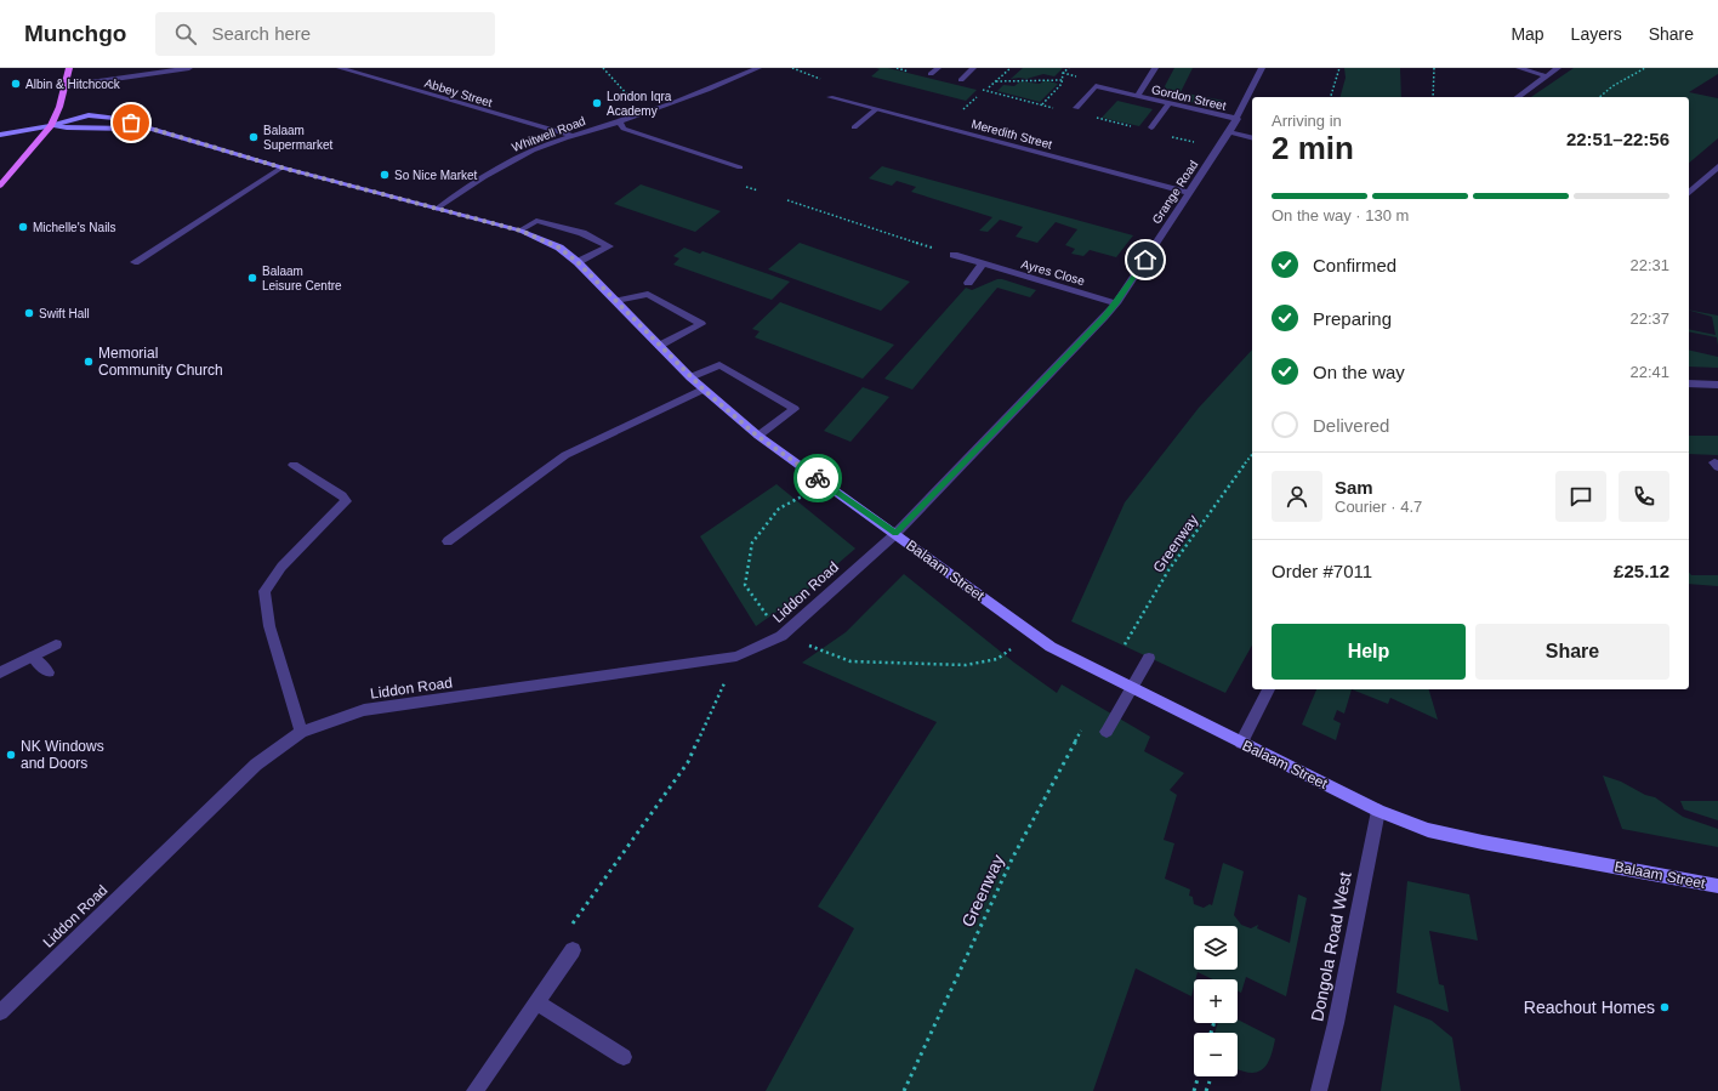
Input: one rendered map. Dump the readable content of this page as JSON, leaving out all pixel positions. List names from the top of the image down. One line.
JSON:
{"streets":{"main road":["Balaam Street"],"street":["Abbey Street","Gordon Street","Whitwell Road","Meredith Street","Grange Road","Ayres Close","Liddon Road","Dongola Road West"],"path":["Greenway"]},"crossings":[["Abbey Street","Whitwell Road"],["Gordon Street","Grange Road"],["Whitwell Road","Balaam Street"],["Meredith Street","Grange Road"],["Grange Road","Ayres Close"],["Grange Road","Balaam Street"],["Grange Road","Liddon Road"],["Balaam Street","Liddon Road"],["Balaam Street","Dongola Road West"]],"places":["Albin & Hitchcock","London Iqra Academy","Balaam Supermarket","So Nice Market","Michelle's Nails","Balaam Leisure Centre","Swift Hall","Memorial Community Church","NK Windows and Doors","Reachout Homes"],"page":{"header":"Munchgo","search":"Search here","nav":["Map","Layers","Share"],"heading":["2 min","Arriving in","22:51–22:56"],"panel":["Sam","Courier · 4.7","Order #7011","£25.12"],"bar":"On the way · 130 m","list":[["Confirmed","22:31"],["Preparing","22:37"],["On the way","22:41"],"Delivered"],"buttons":["Help","Share"],"map_buttons":["+","−"]}}
